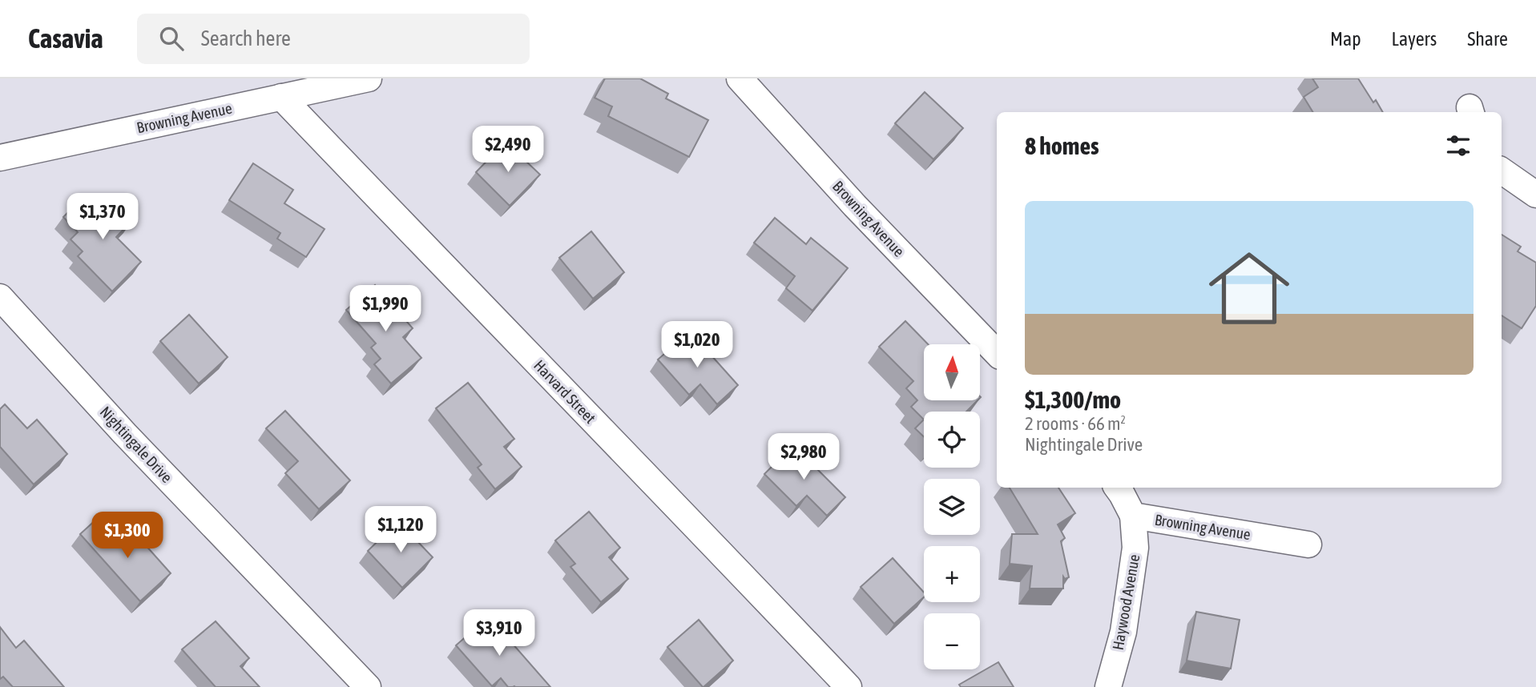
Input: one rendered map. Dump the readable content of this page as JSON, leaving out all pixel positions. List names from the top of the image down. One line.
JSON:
{"streets":{"street":["Browning Avenue","Harvard Street","Nightingale Drive","Haywood Avenue"]},"crossings":[["Browning Avenue","Harvard Street"],["Browning Avenue","Haywood Avenue"]],"north":"top","page":{"header":"Casavia","search":"Search here","nav":["Map","Layers","Share"],"heading":"8 homes","price":["$2,490","$1,370","$1,990","$1,020","$2,980","$1,120","$1,300","$3,910"],"list":[{"name":"$1,300/mo","note":"2 rooms · 66 m² · Nightingale Drive"}],"map_buttons":["+","−"]}}
